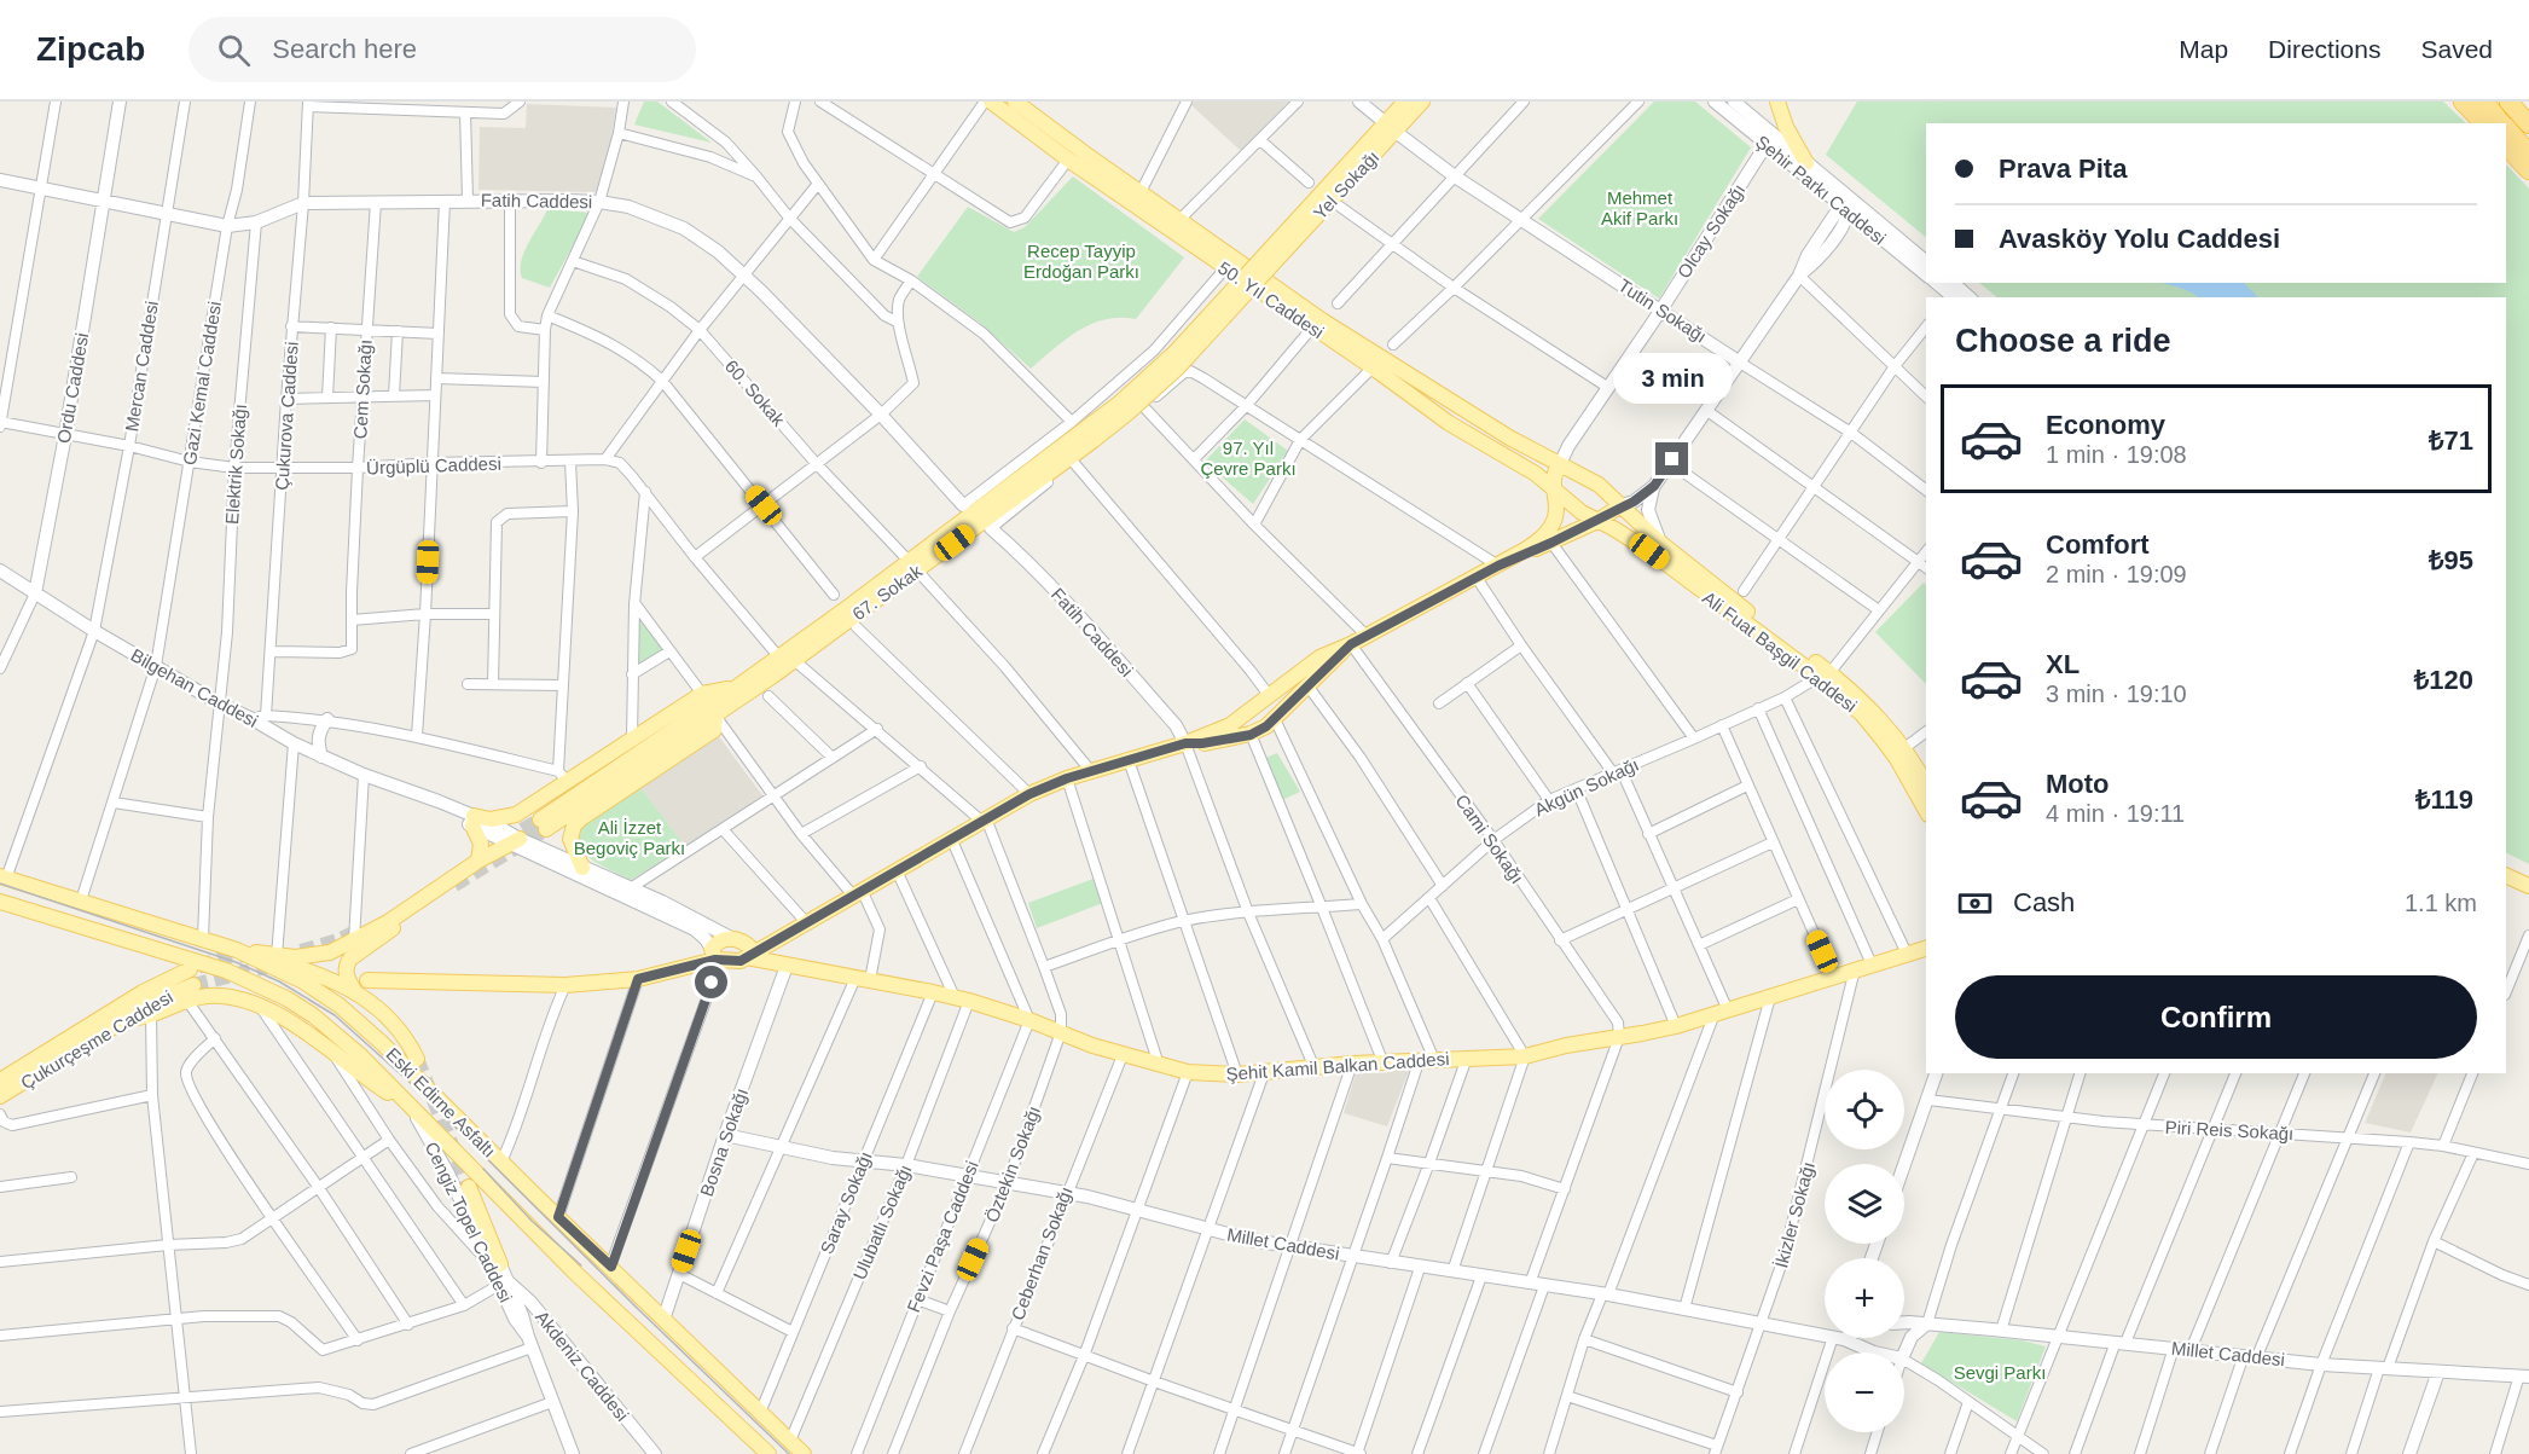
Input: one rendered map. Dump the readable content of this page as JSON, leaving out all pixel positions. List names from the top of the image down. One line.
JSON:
{"streets":{"main road":["Yel Sokağı","50. Yıl Caddesi","67. Sokak","Ali Fuat Başgil Caddesi","Çukurçeşme Caddesi","Şehit Kamil Balkan Caddesi","Eski Edirne Asfaltı"],"street":["Şehir Parkı Caddesi","Fatih Caddesi","Olcay Sokağı","Tutin Sokağı","Mercan Caddesi","Gazi Kemal Caddesi","Ordu Caddesi","Cem Sokağı","60. Sokak","Çukurova Caddesi","Elektrik Sokağı","Ürgüplü Caddesi","Bilgehan Caddesi","Akgün Sokağı","Cami Sokağı","Piri Reis Sokağı","Bosna Sokağı","Öztekin Sokağı","Saray Sokağı","İkizler Sokağı","Cengiz Topel Caddesi","Ulubatlı Sokağı","Fevzi Paşa Caddesi","Millet Caddesi","Ceberhan Sokağı","Akdeniz Caddesi"]},"crossings":[["Yel Sokağı","Tutin Sokağı"],["Yel Sokağı","67. Sokak"],["Şehir Parkı Caddesi","Olcay Sokağı"],["Fatih Caddesi","Mercan Caddesi"],["Fatih Caddesi","Gazi Kemal Caddesi"],["Fatih Caddesi","Ordu Caddesi"],["Fatih Caddesi","Cem Sokağı"],["Fatih Caddesi","Çukurova Caddesi"],["Fatih Caddesi","Elektrik Sokağı"],["Olcay Sokağı","50. Yıl Caddesi"],["Olcay Sokağı","Tutin Sokağı"],["50. Yıl Caddesi","Ali Fuat Başgil Caddesi"],["Mercan Caddesi","Ürgüplü Caddesi"],["Mercan Caddesi","Bilgehan Caddesi"],["Mercan Caddesi","Eski Edirne Asfaltı"],["Gazi Kemal Caddesi","Ürgüplü Caddesi"],["Gazi Kemal Caddesi","Bilgehan Caddesi"],["Gazi Kemal Caddesi","Eski Edirne Asfaltı"],["Ordu Caddesi","Ürgüplü Caddesi"],["Ordu Caddesi","Bilgehan Caddesi"],["Cem Sokağı","Çukurova Caddesi"],["Cem Sokağı","Ürgüplü Caddesi"],["60. Sokak","67. Sokak"],["Çukurova Caddesi","Ürgüplü Caddesi"],["Elektrik Sokağı","Ürgüplü Caddesi"],["Elektrik Sokağı","Bilgehan Caddesi"],["Elektrik Sokağı","Eski Edirne Asfaltı"],["Ali Fuat Başgil Caddesi","Akgün Sokağı"],["Akgün Sokağı","Cami Sokağı"],["Cami Sokağı","Şehit Kamil Balkan Caddesi"],["Şehit Kamil Balkan Caddesi","Bosna Sokağı"],["Şehit Kamil Balkan Caddesi","Öztekin Sokağı"],["Şehit Kamil Balkan Caddesi","Saray Sokağı"],["Şehit Kamil Balkan Caddesi","İkizler Sokağı"],["Şehit Kamil Balkan Caddesi","Ulubatlı Sokağı"],["Şehit Kamil Balkan Caddesi","Fevzi Paşa Caddesi"],["Şehit Kamil Balkan Caddesi","Ceberhan Sokağı"],["Eski Edirne Asfaltı","Bosna Sokağı"],["Eski Edirne Asfaltı","Saray Sokağı"],["Eski Edirne Asfaltı","Cengiz Topel Caddesi"],["Eski Edirne Asfaltı","Ulubatlı Sokağı"],["Bosna Sokağı","Millet Caddesi"],["Öztekin Sokağı","Millet Caddesi"],["Saray Sokağı","Millet Caddesi"],["İkizler Sokağı","Millet Caddesi"],["Cengiz Topel Caddesi","Akdeniz Caddesi"],["Ulubatlı Sokağı","Millet Caddesi"],["Fevzi Paşa Caddesi","Millet Caddesi"],["Millet Caddesi","Ceberhan Sokağı"]],"parks":["Mehmet Akif Parkı","Recep Tayyip Erdoğan Parkı","97. Yıl Çevre Parkı","Ali İzzet Begoviç Parkı","Sevgi Parkı"],"page":{"header":"Zipcab","search":"Search here","nav":["Map","Directions","Saved"],"banner":["Prava Pita","Avasköy Yolu Caddesi"],"heading":"Choose a ride","bubble":"3 min","list":[{"name":"Economy","note":"1 min · 19:08","value":"₺71"},{"name":"Comfort","note":"2 min · 19:09","value":"₺95"},{"name":"XL","note":"3 min · 19:10","value":"₺120"},{"name":"Moto","note":"4 min · 19:11","value":"₺119"}],"pay":["Cash","1.1 km"],"buttons":"Confirm","map_buttons":["+","−"]}}
